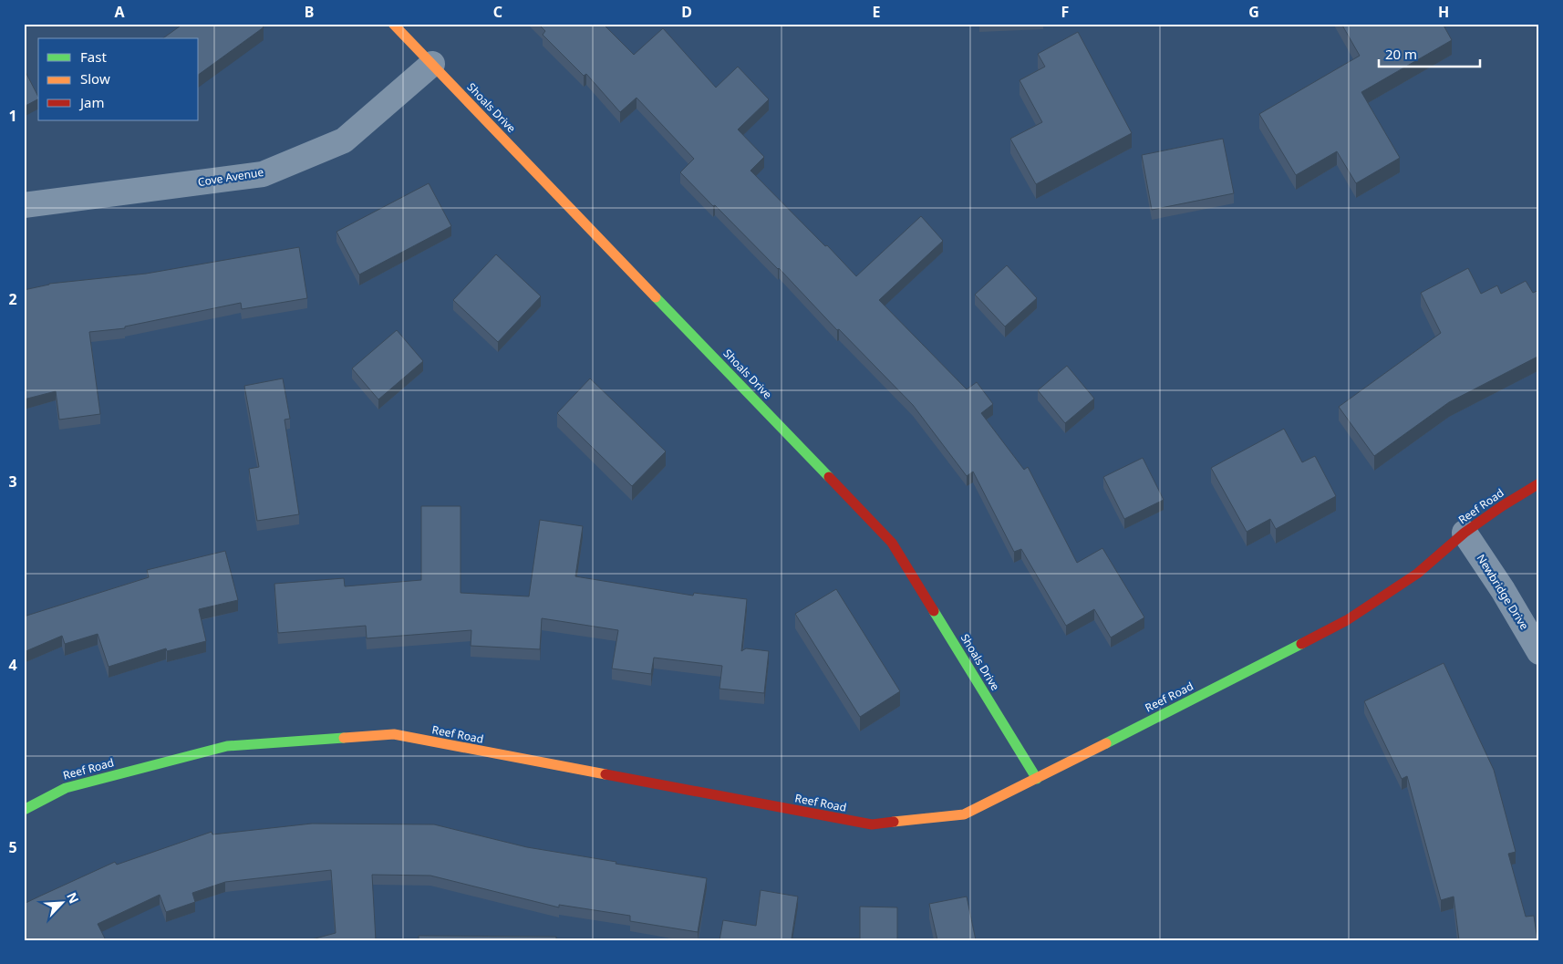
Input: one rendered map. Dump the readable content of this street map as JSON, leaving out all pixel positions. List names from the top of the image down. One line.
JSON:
{"streets":{"street":["Shoals Drive","Cove Avenue","Reef Road","Newbridge Drive"]},"crossings":[["Shoals Drive","Cove Avenue"],["Shoals Drive","Reef Road"],["Reef Road","Newbridge Drive"]],"legend":["Fast","Slow","Jam"],"scale_bar":"20 m","north":"top right","grid":{"columns":["A","B","C","D","E","F","G","H"],"rows":["1","2","3","4","5"]}}
